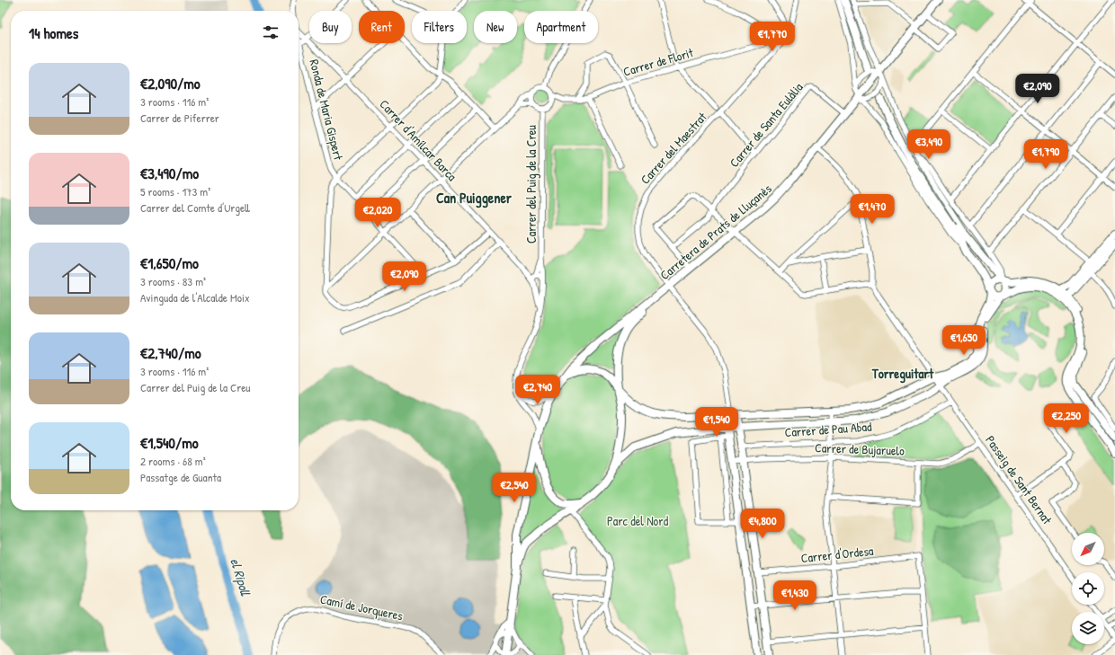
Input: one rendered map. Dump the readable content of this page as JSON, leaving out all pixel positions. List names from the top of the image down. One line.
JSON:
{"streets":{"street":["Carrer de Florit","Ronda de Maria Gispert","Carrer de Santa Eulàlia","Carrer d'Amílcar Barca","Carrer del Maestrat","Carrer del Puig de la Creu","Carretera de Prats de Lluçanès","Carrer de Pau Abad","Carrer de Bujaruelo","Passeig de Sant Bernat","Carrer d'Ordesa","Camí de Jorqueres"]},"crossings":[["Carrer de Florit","Carrer del Maestrat"],["Carrer de Florit","Carrer del Puig de la Creu"],["Carrer de Santa Eulàlia","Carretera de Prats de Lluçanès"],["Carrer d'Amílcar Barca","Carrer del Puig de la Creu"],["Carrer del Maestrat","Carretera de Prats de Lluçanès"],["Carrer del Puig de la Creu","Carretera de Prats de Lluçanès"],["Carrer de Pau Abad","Passeig de Sant Bernat"],["Carrer de Bujaruelo","Passeig de Sant Bernat"]],"districts":["Can Puiggener","Torreguitart"],"water":["el Ripoll"],"parks":["Parc del Nord"],"north":"bottom left","page":{"chip":["Buy","Rent","Filters","New","Apartment"],"heading":"14 homes","price":["€1,770","€2,090","€3,490","€1,790","€1,470","€2,020","€2,090","€1,650","€2,740","€2,250","€1,540","€2,540","€4,800","€1,430"],"list":[{"name":"€2,090/mo","note":"3 rooms · 116 m² · Carrer de Piferrer"},{"name":"€3,490/mo","note":"5 rooms · 173 m² · Carrer del Comte d'Urgell"},{"name":"€1,650/mo","note":"3 rooms · 83 m² · Avinguda de l'Alcalde Moix"},{"name":"€2,740/mo","note":"3 rooms · 116 m² · Carrer del Puig de la Creu"},{"name":"€1,540/mo","note":"2 rooms · 68 m² · Passatge de Guanta"}]}}
